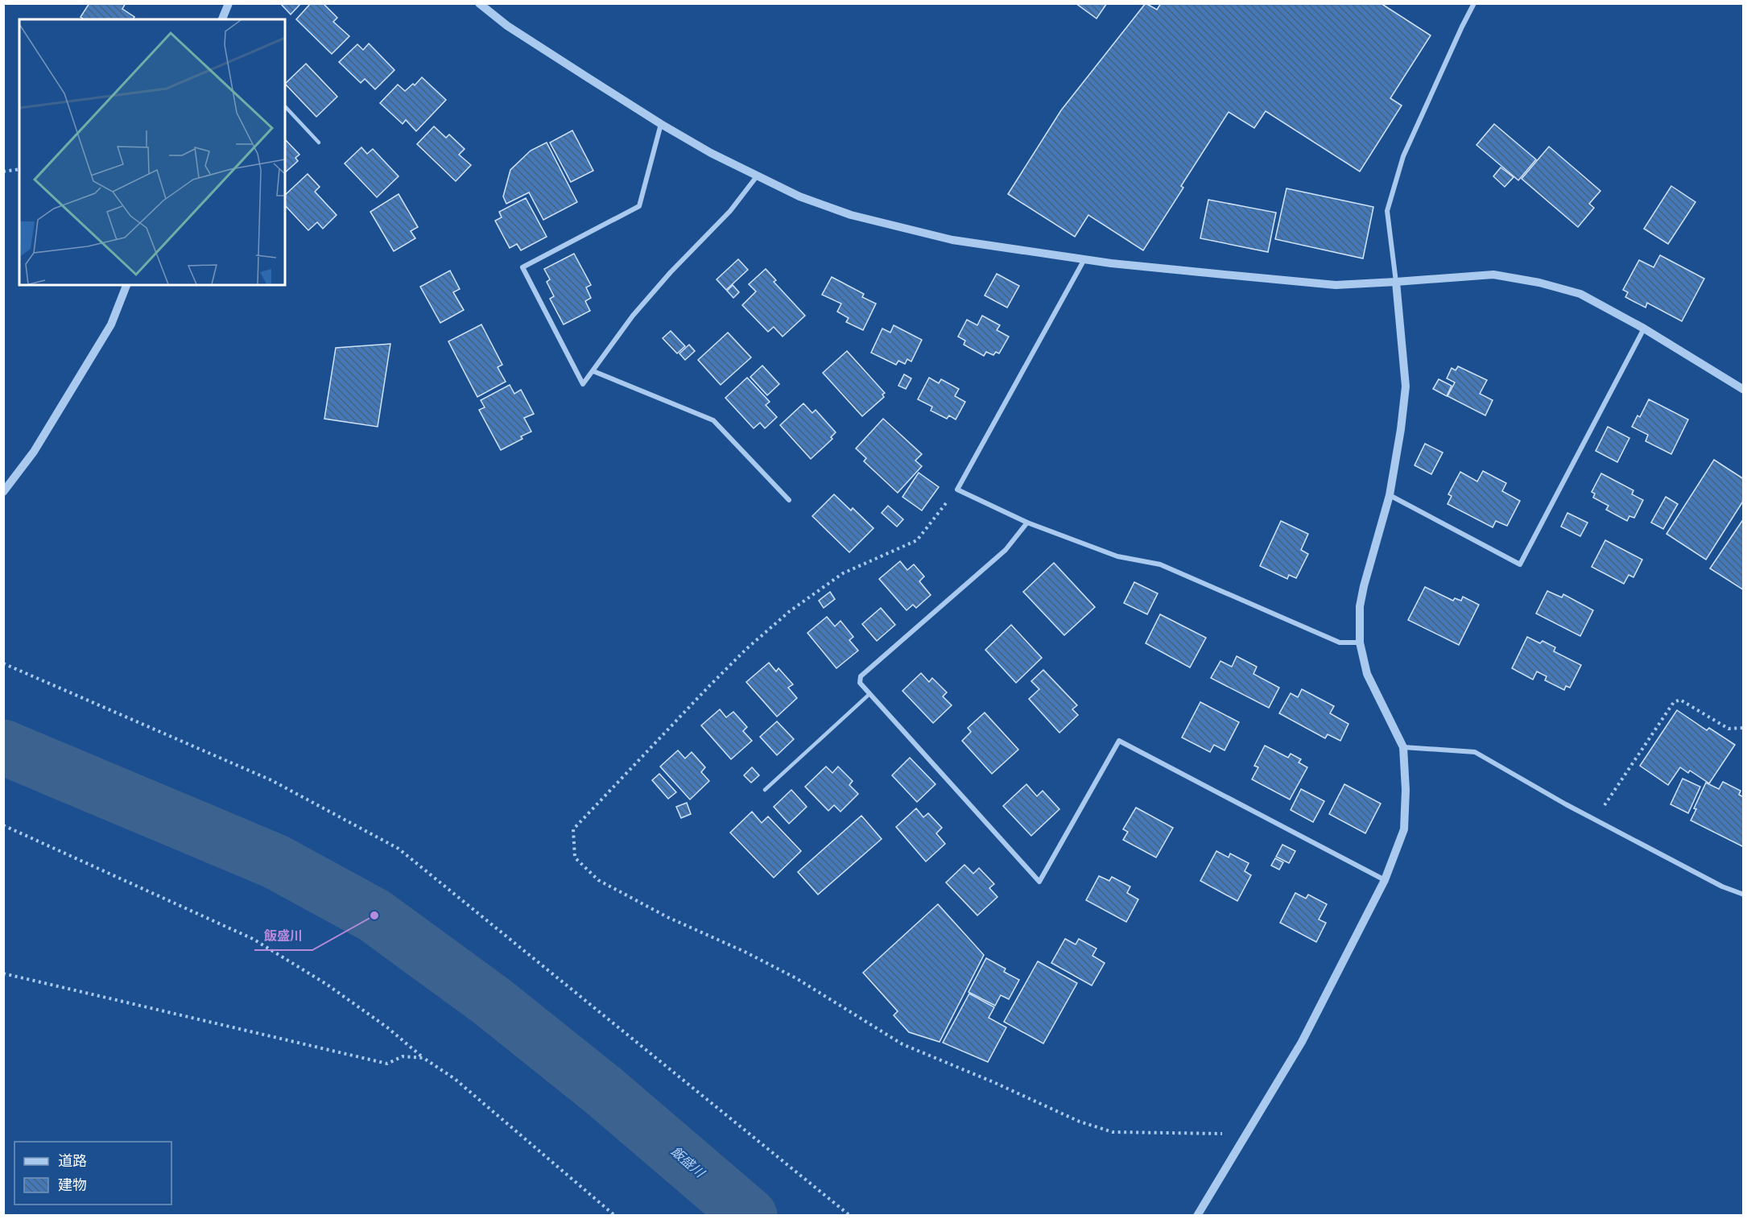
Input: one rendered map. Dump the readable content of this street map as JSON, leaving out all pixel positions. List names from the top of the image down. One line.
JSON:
{"water":["飯盛川"],"places":["飯盛川"],"legend":["道路","建物"]}
